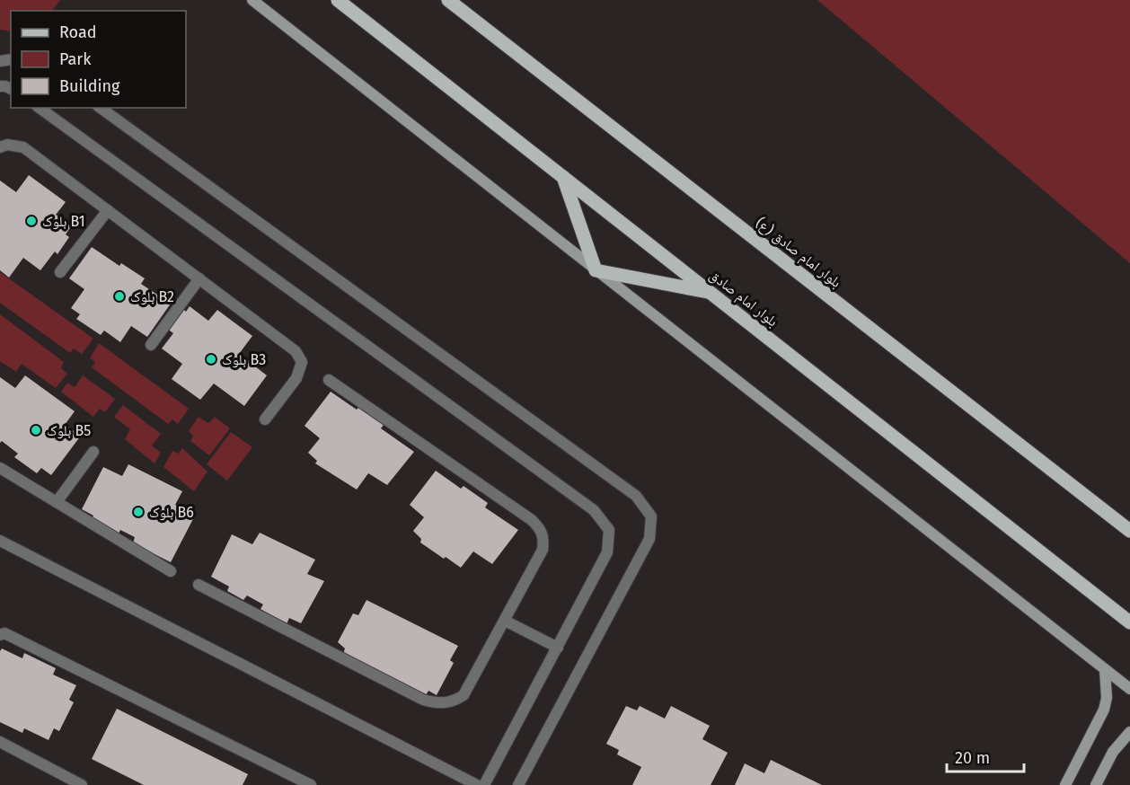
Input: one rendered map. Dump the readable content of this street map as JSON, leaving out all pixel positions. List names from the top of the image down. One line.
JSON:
{"streets":{"main road":["بلوار امام صادق (ع)","بلوار امام صادق"]},"places":["بلوک B1","بلوک B2","بلوک B3","بلوک B5","بلوک B6"],"legend":["Road","Park","Building"],"scale_bar":"20 m"}
